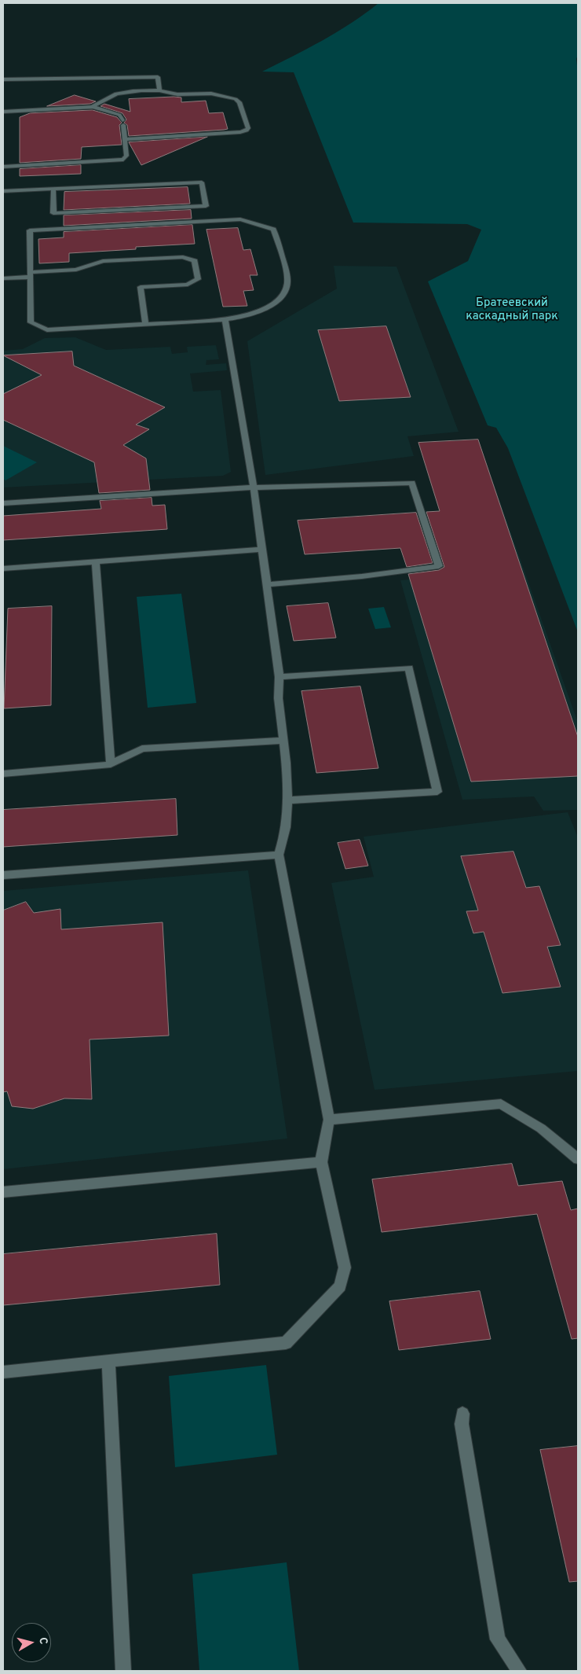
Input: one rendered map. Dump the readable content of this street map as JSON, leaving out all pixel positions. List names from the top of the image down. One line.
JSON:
{"parks":["Братеевский каскадный парк"],"north":"right"}
